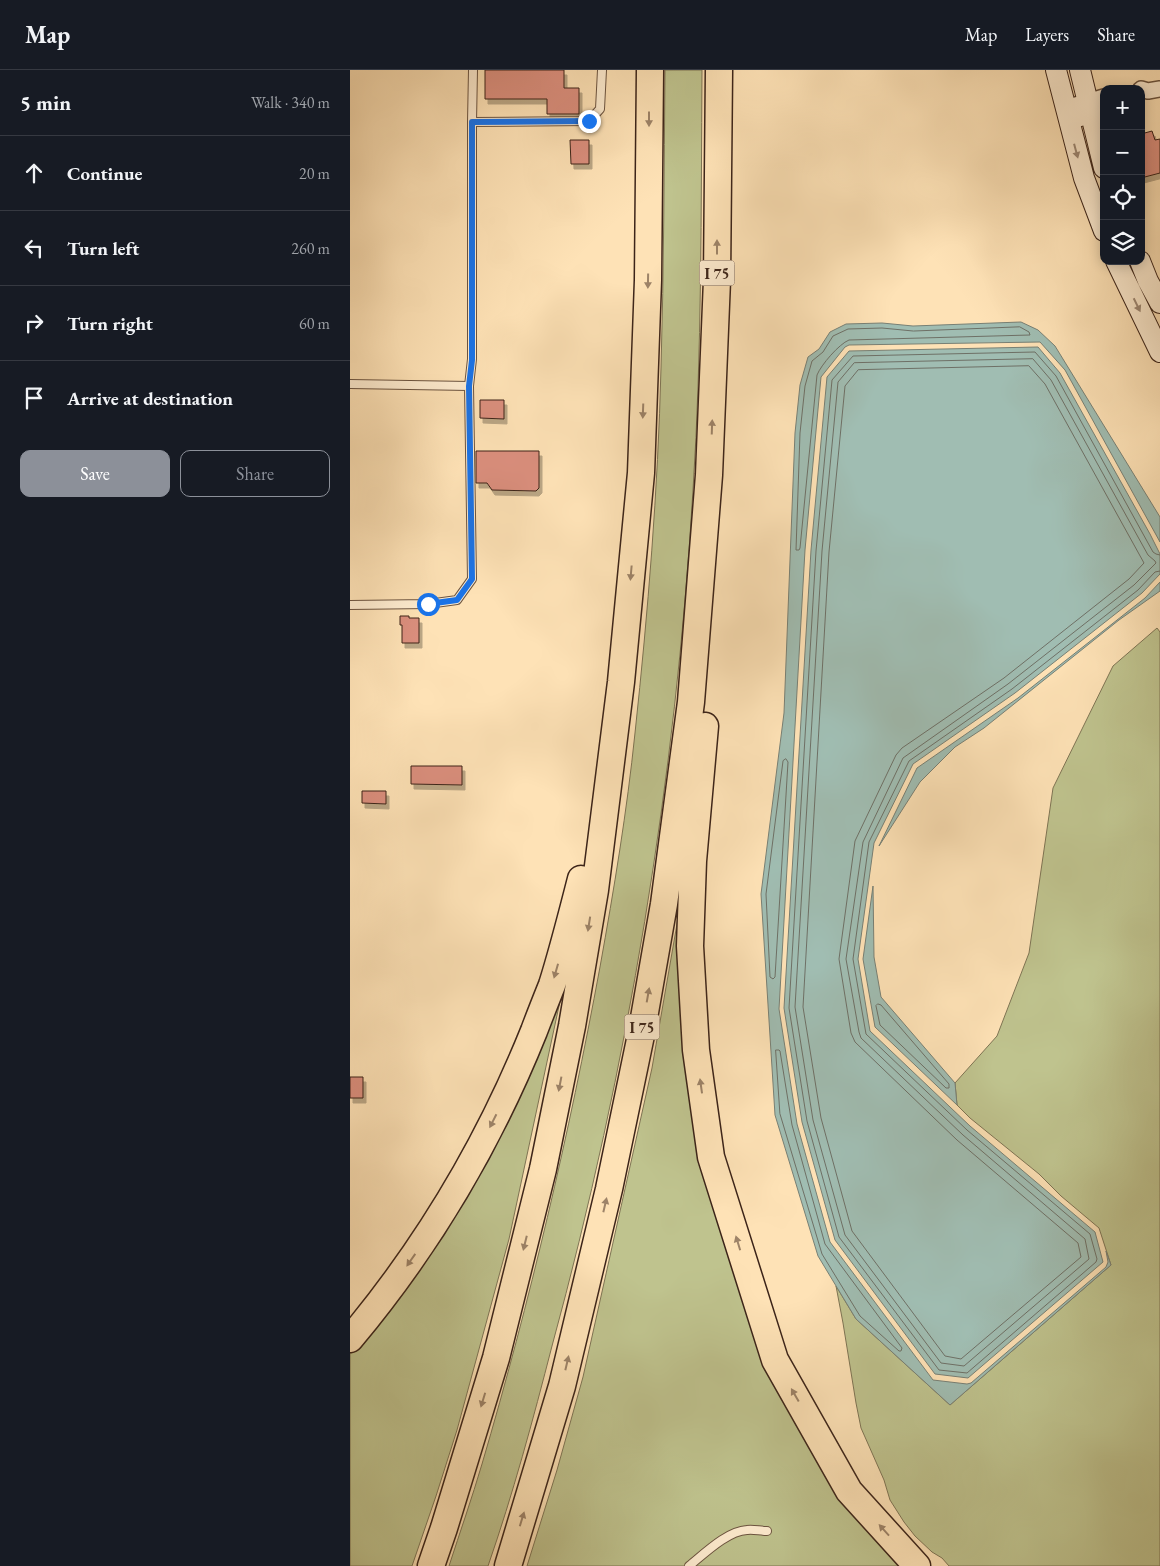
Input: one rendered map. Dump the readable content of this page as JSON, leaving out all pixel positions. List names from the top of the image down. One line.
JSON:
{"streets":{"highway":["I 75"]},"page":{"header":"Map","nav":["Map","Layers","Share"],"heading":["5 min","Walk · 340 m"],"map_buttons":["+","−"],"list":[["Continue","20 m"],["Turn left","260 m"],["Turn right","60 m"],"Arrive at destination"],"buttons":["Save","Share"]}}
